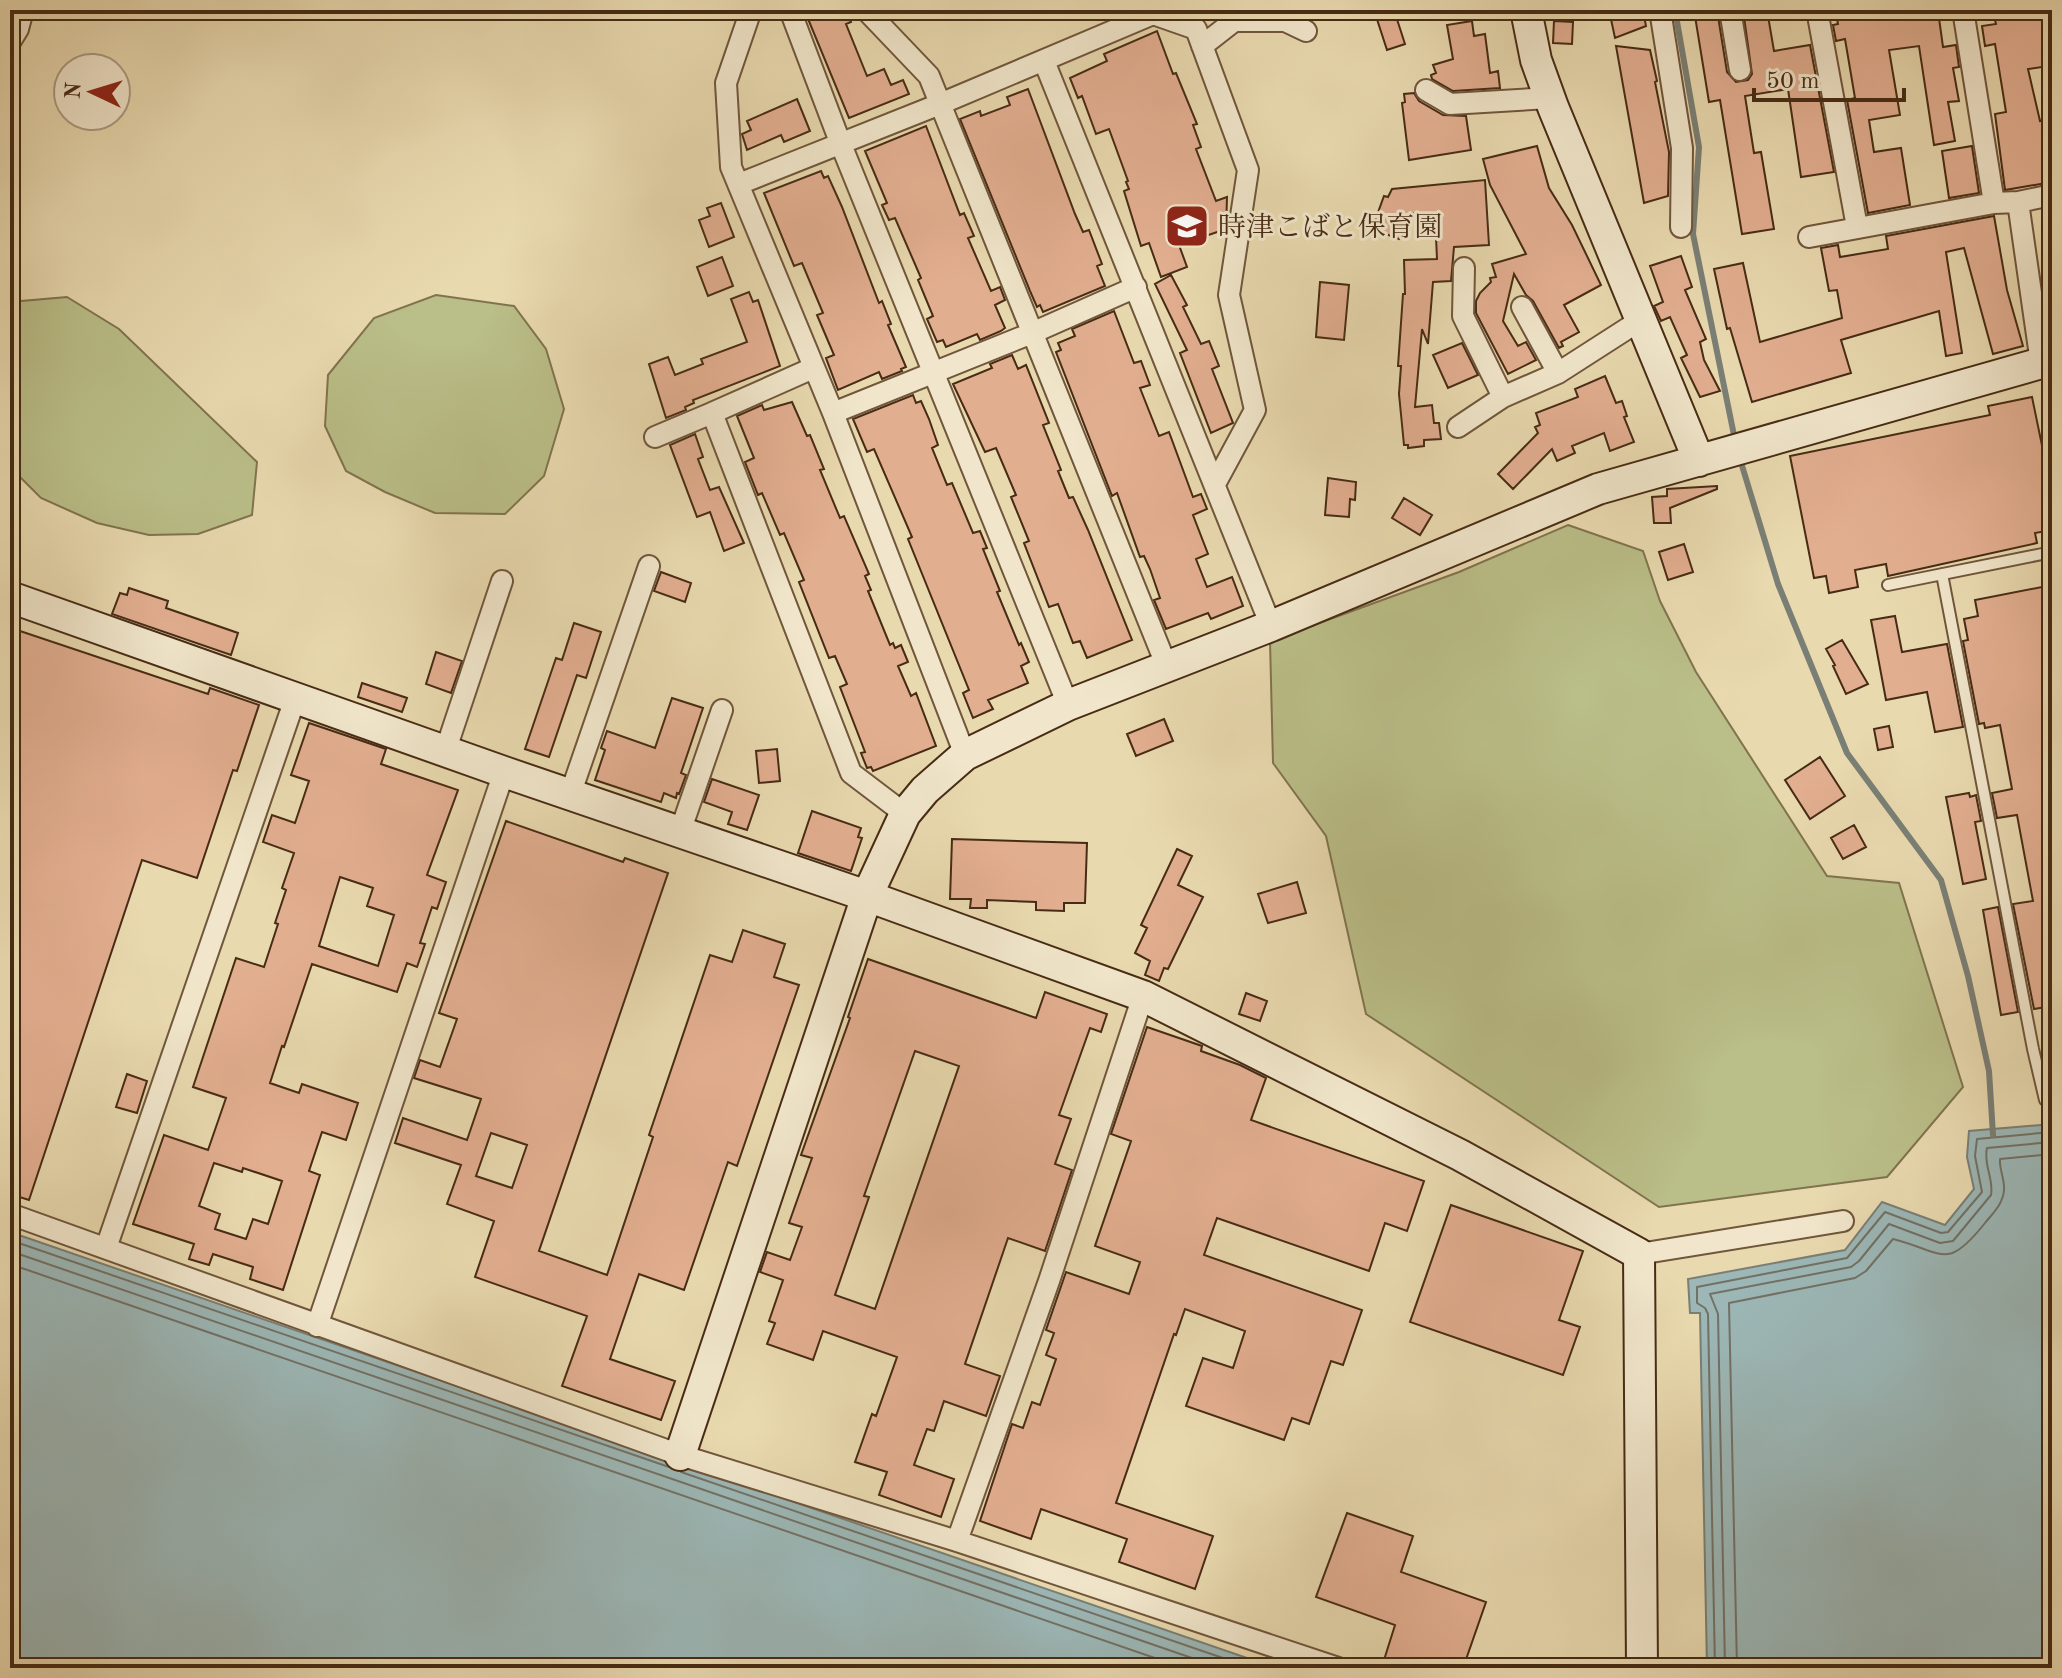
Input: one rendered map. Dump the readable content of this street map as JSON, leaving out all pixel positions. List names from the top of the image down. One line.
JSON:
{"places":{"school or university":["時津こばと保育園"]},"scale_bar":"50 m","north":"left"}
